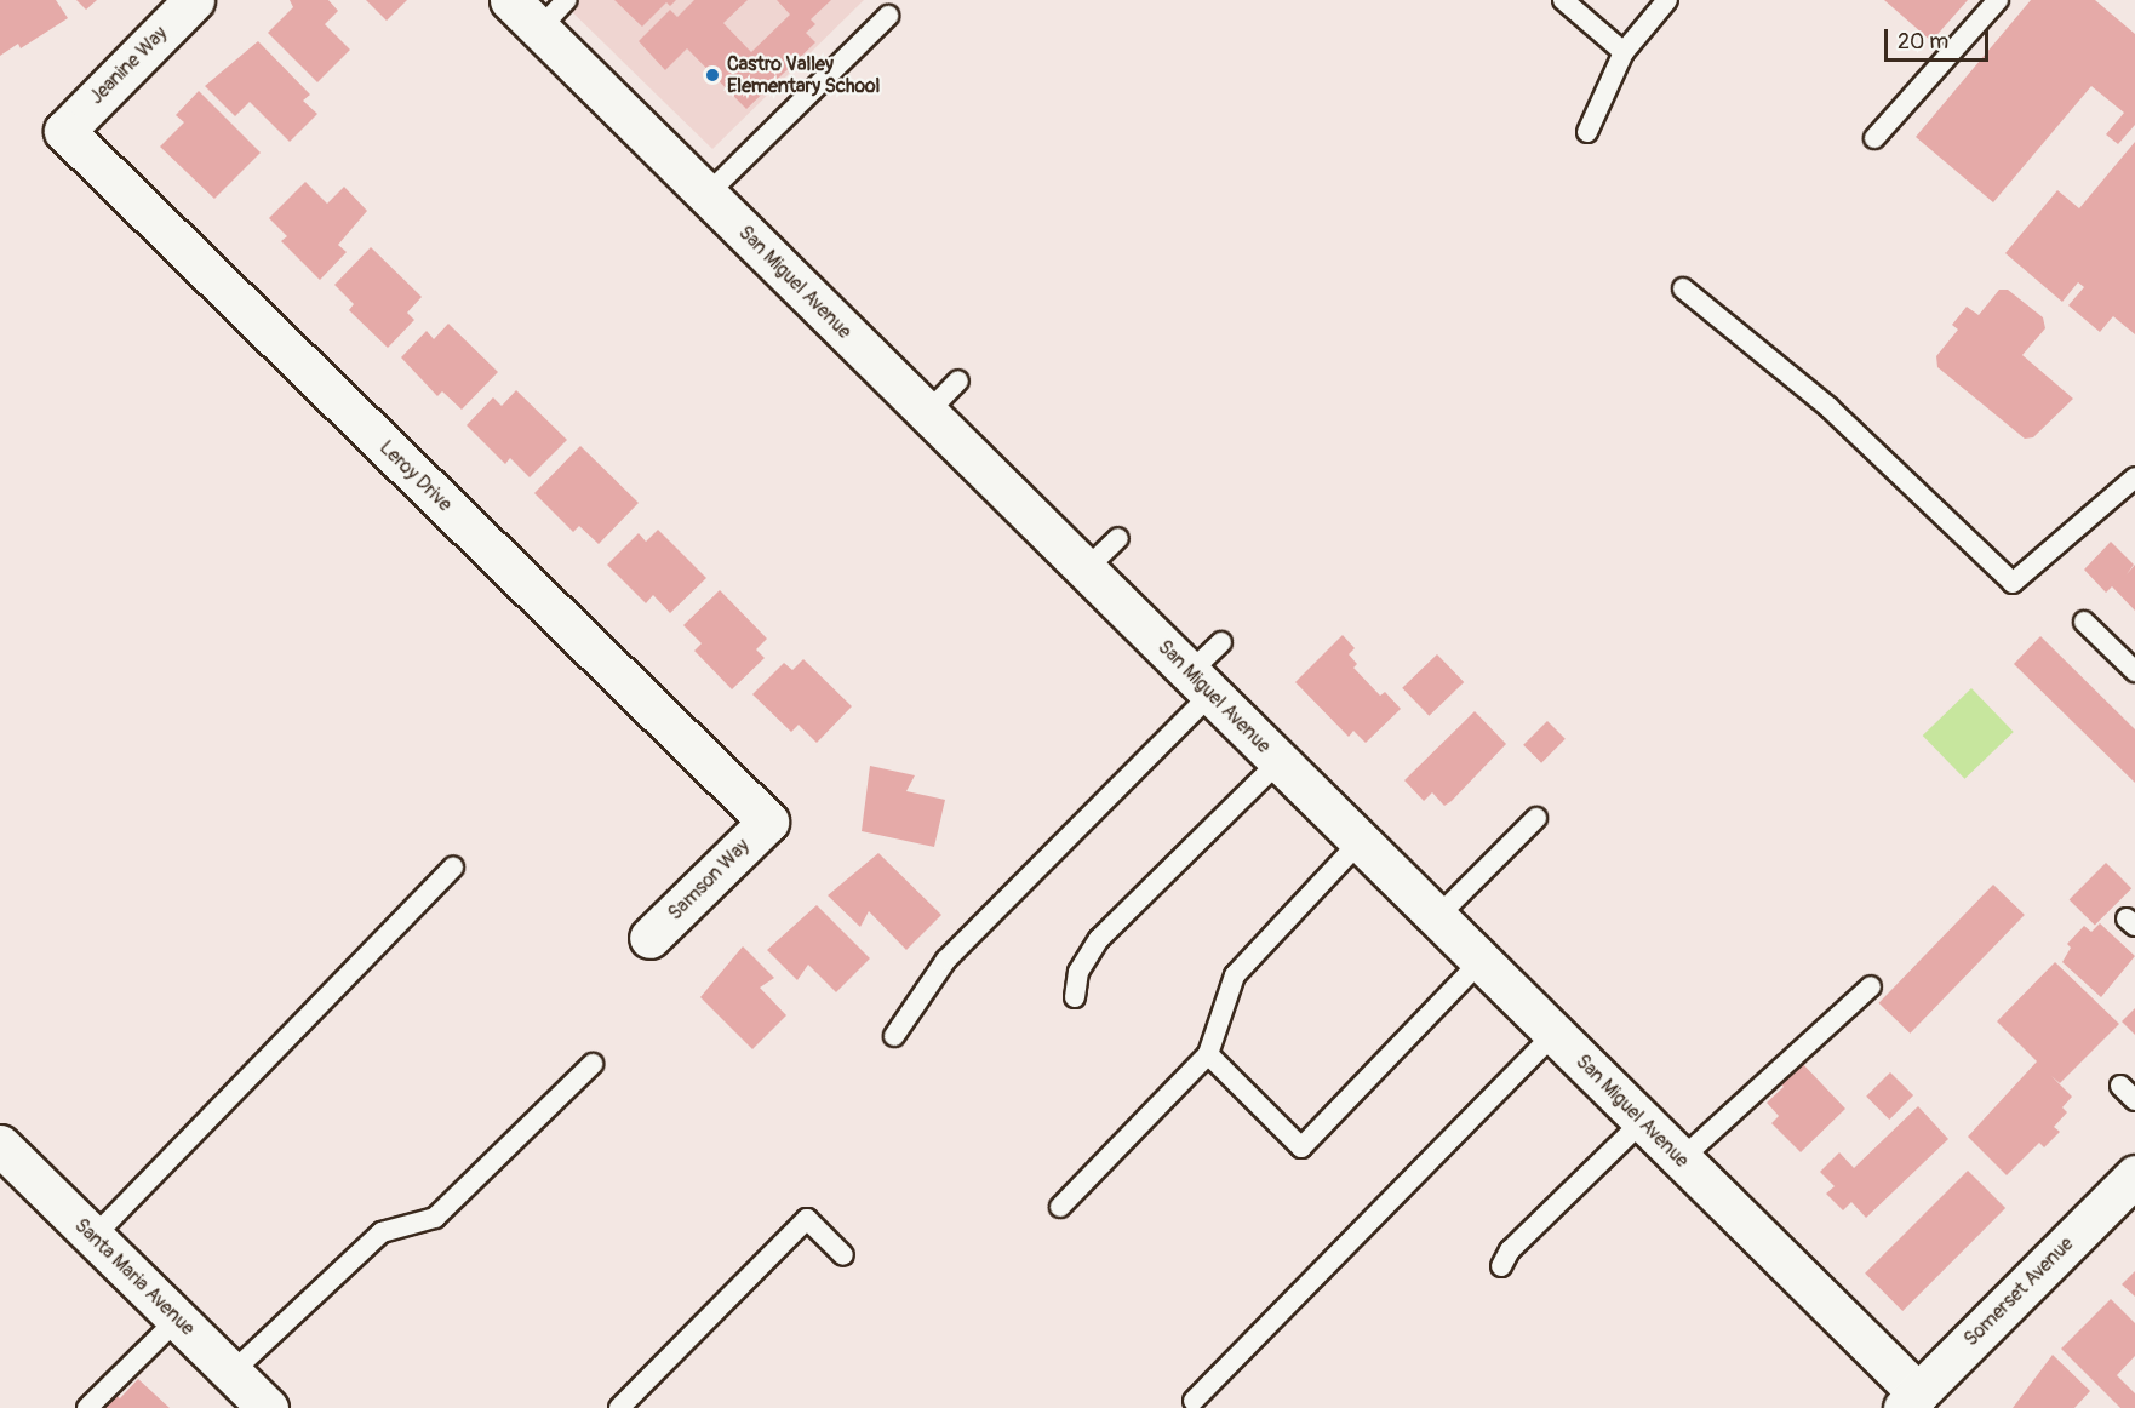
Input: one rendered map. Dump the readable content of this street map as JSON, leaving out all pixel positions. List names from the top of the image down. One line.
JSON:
{"streets":{"street":["Jeanine Way","San Miguel Avenue","Leroy Drive","Samson Way","Santa Maria Avenue","Somerset Avenue"]},"crossings":[["Jeanine Way","Leroy Drive"],["San Miguel Avenue","Somerset Avenue"],["Leroy Drive","Samson Way"]],"places":["Castro Valley Elementary School"],"scale_bar":"20 m"}
